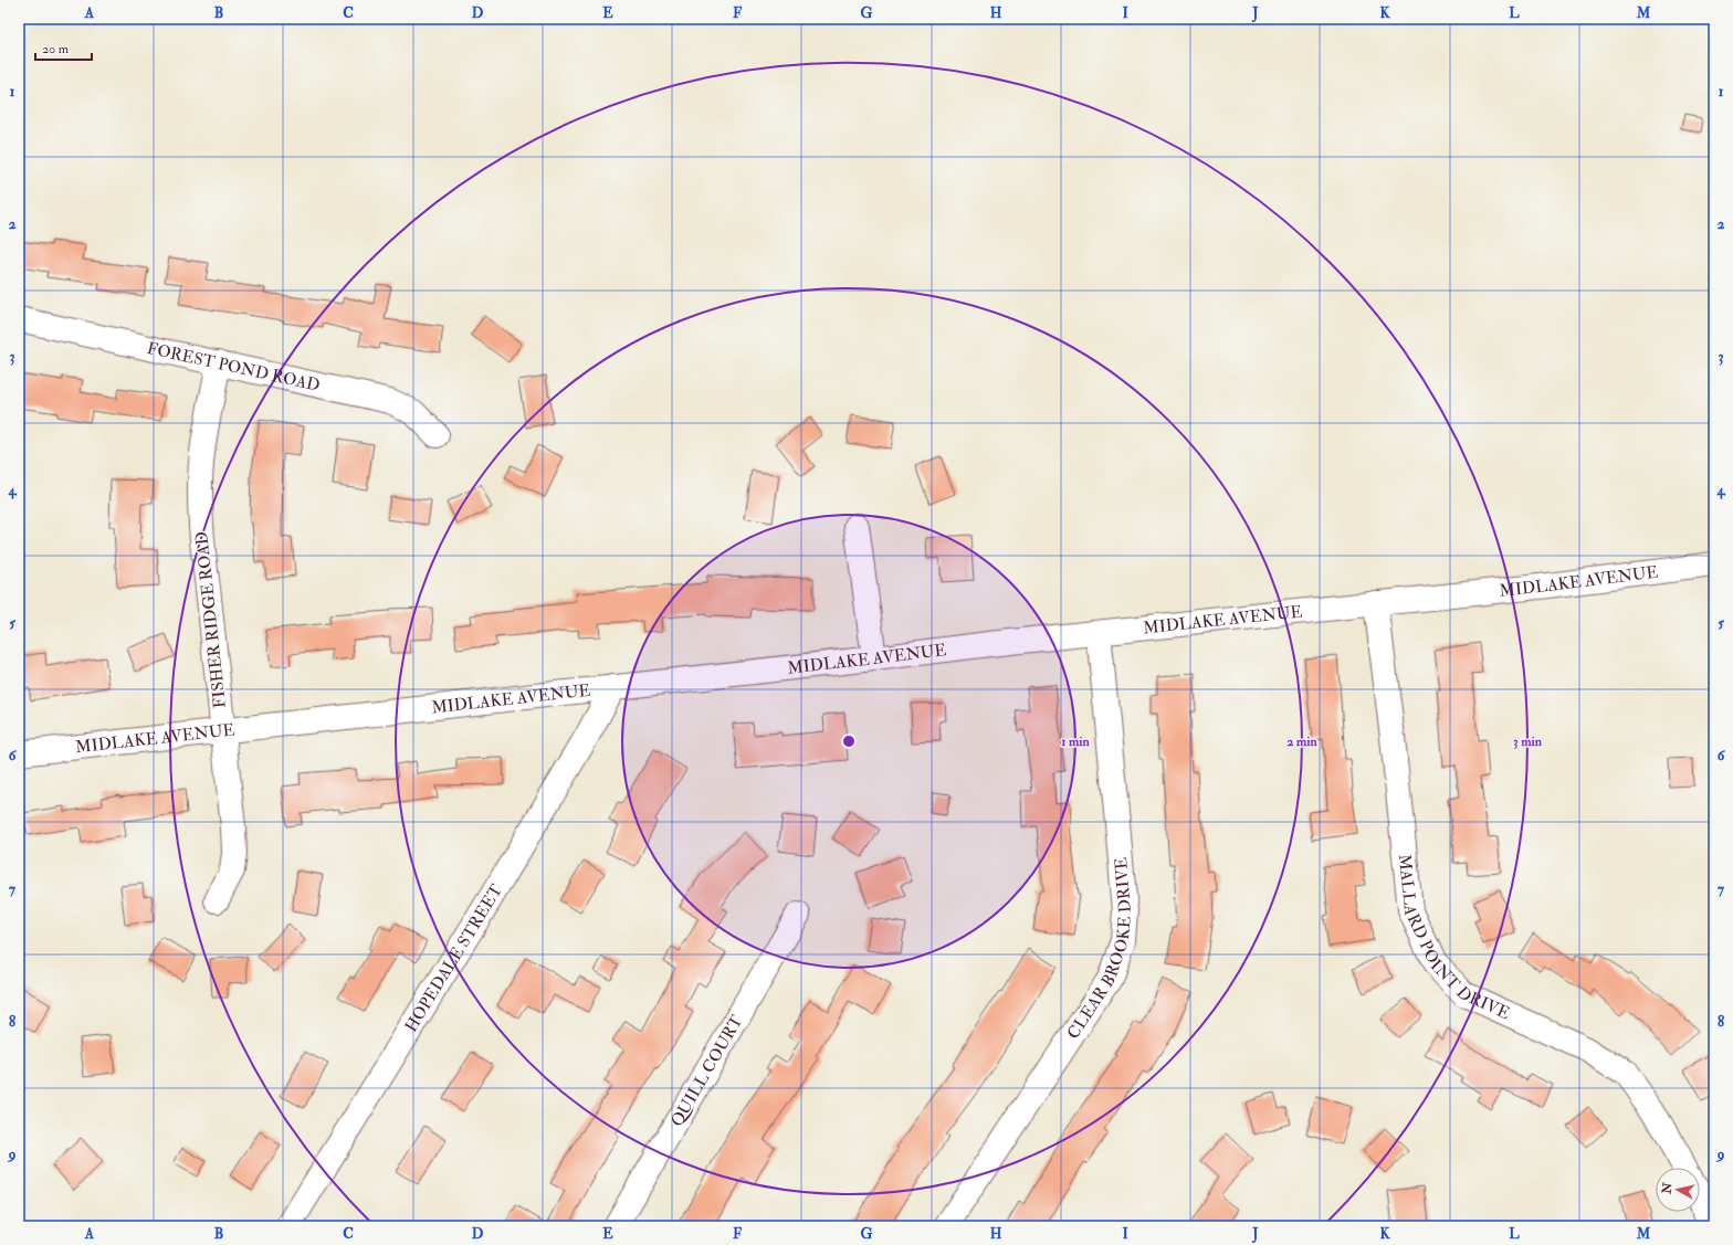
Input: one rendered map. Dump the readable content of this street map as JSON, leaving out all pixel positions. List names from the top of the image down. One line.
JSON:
{"streets":{"street":["FOREST POND ROAD","MIDLAKE AVENUE","FISHER RIDGE ROAD","MALLARD POINT DRIVE","CLEAR BROOKE DRIVE","HOPEDALE STREET","QUILL COURT"]},"crossings":[["FOREST POND ROAD","FISHER RIDGE ROAD"],["MIDLAKE AVENUE","FISHER RIDGE ROAD"],["MIDLAKE AVENUE","MALLARD POINT DRIVE"],["MIDLAKE AVENUE","CLEAR BROOKE DRIVE"],["MIDLAKE AVENUE","HOPEDALE STREET"]],"scale_bar":"20 m","north":"left","grid":{"columns":["A","B","C","D","E","F","G","H","I","J","K","L","M"],"rows":["1","2","3","4","5","6","7","8","9"]},"rings":["1 min","2 min","3 min"]}
